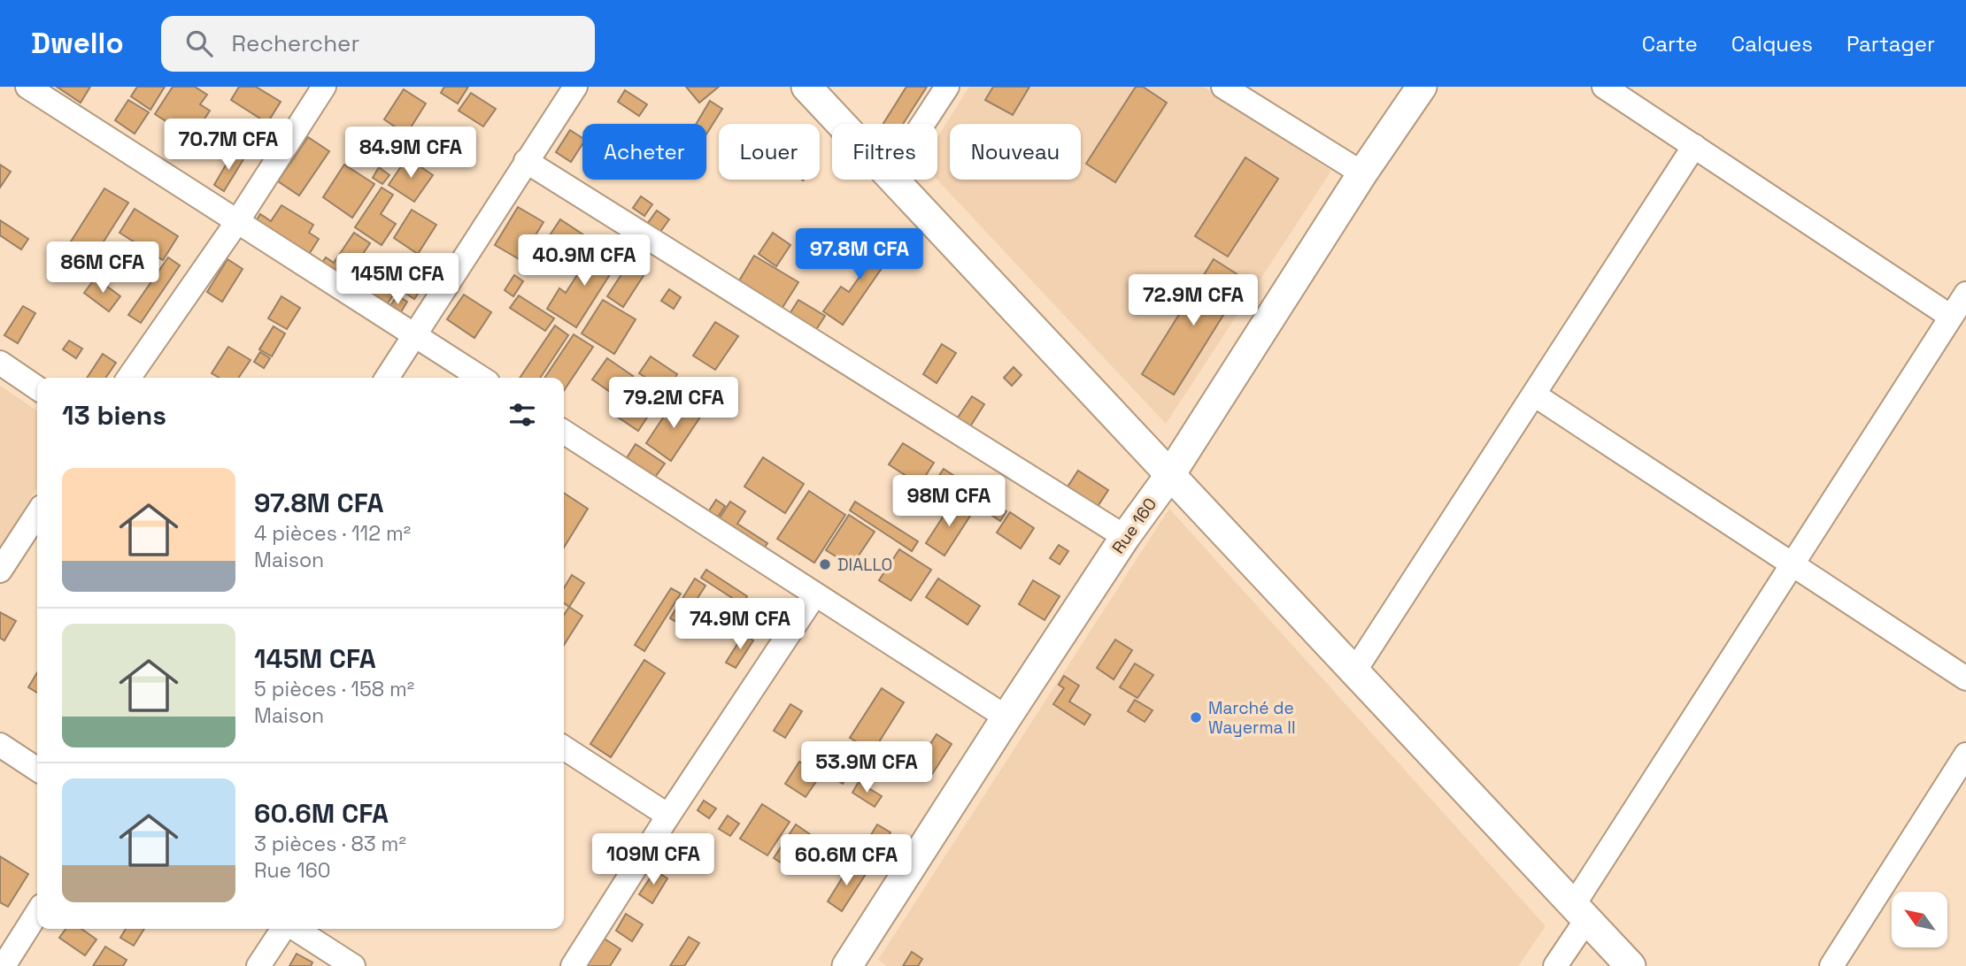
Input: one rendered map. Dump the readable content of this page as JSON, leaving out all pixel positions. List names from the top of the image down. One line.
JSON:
{"streets":{"street":["Rue 160"]},"places":["DIALLO","Marché de Wayerma II"],"north":"top left","page":{"header":"Dwello","search":"Rechercher","nav":["Carte","Calques","Partager"],"price":["70.7M CFA","84.9M CFA","97.8M CFA","40.9M CFA","86M CFA","145M CFA","72.9M CFA","79.2M CFA","98M CFA","74.9M CFA","53.9M CFA","109M CFA","60.6M CFA"],"chip":["Acheter","Louer","Filtres","Nouveau"],"heading":"13 biens","list":[{"name":"97.8M CFA","note":"4 pièces · 112 m² · Maison"},{"name":"145M CFA","note":"5 pièces · 158 m² · Maison"},{"name":"60.6M CFA","note":"3 pièces · 83 m² · Rue 160"}]}}
